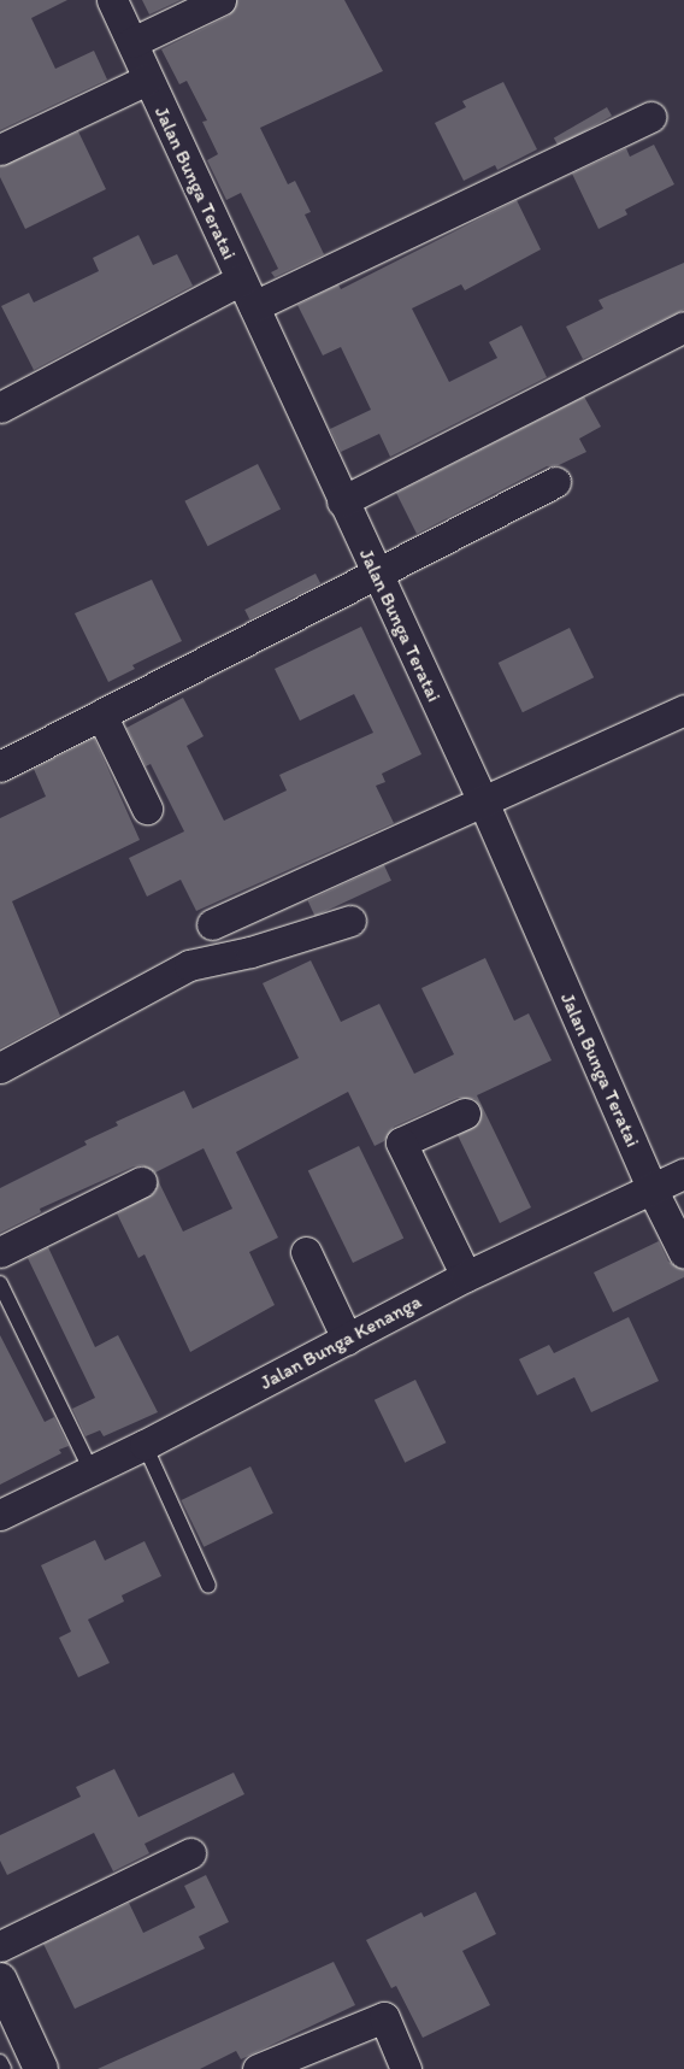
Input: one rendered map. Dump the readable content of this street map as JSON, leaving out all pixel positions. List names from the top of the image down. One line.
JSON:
{"streets":{"street":["Jalan Bunga Teratai","Jalan Bunga Kenanga"]},"crossings":[["Jalan Bunga Teratai","Jalan Bunga Kenanga"]]}
